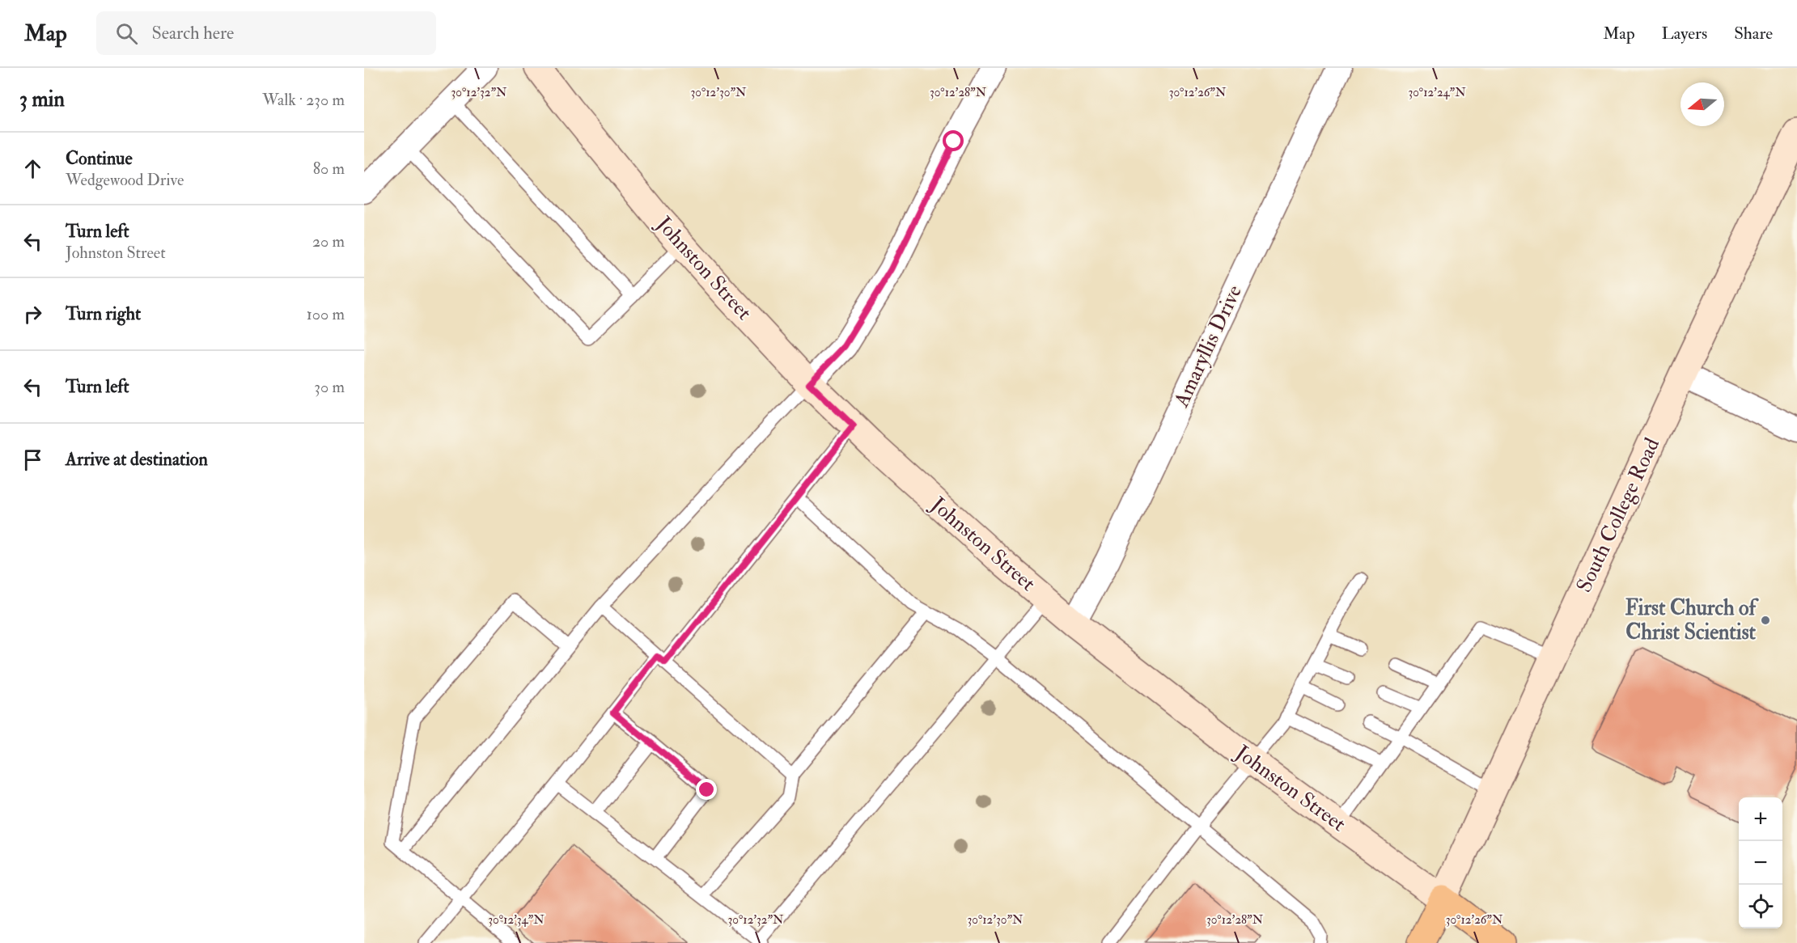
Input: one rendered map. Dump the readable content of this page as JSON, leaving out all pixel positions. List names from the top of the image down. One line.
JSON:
{"streets":{"main road":["Johnston Street","South College Road"],"street":["Amaryllis Drive"]},"crossings":[["Johnston Street","Amaryllis Drive"],["Johnston Street","South College Road"]],"places":["First Church of Christ Scientist"],"north":"left","page":{"header":"Map","search":"Search here","nav":["Map","Layers","Share"],"heading":["3 min","Walk · 230 m"],"list":[["Continue","Wedgewood Drive","80 m"],["Turn left","Johnston Street","20 m"],["Turn right","100 m"],["Turn left","30 m"],"Arrive at destination"],"map_buttons":["+","−"]},"coordinates":["30°12'32\"N","30°12'30\"N","30°12'28\"N","30°12'26\"N","30°12'24\"N","30°12'34\"N"]}
